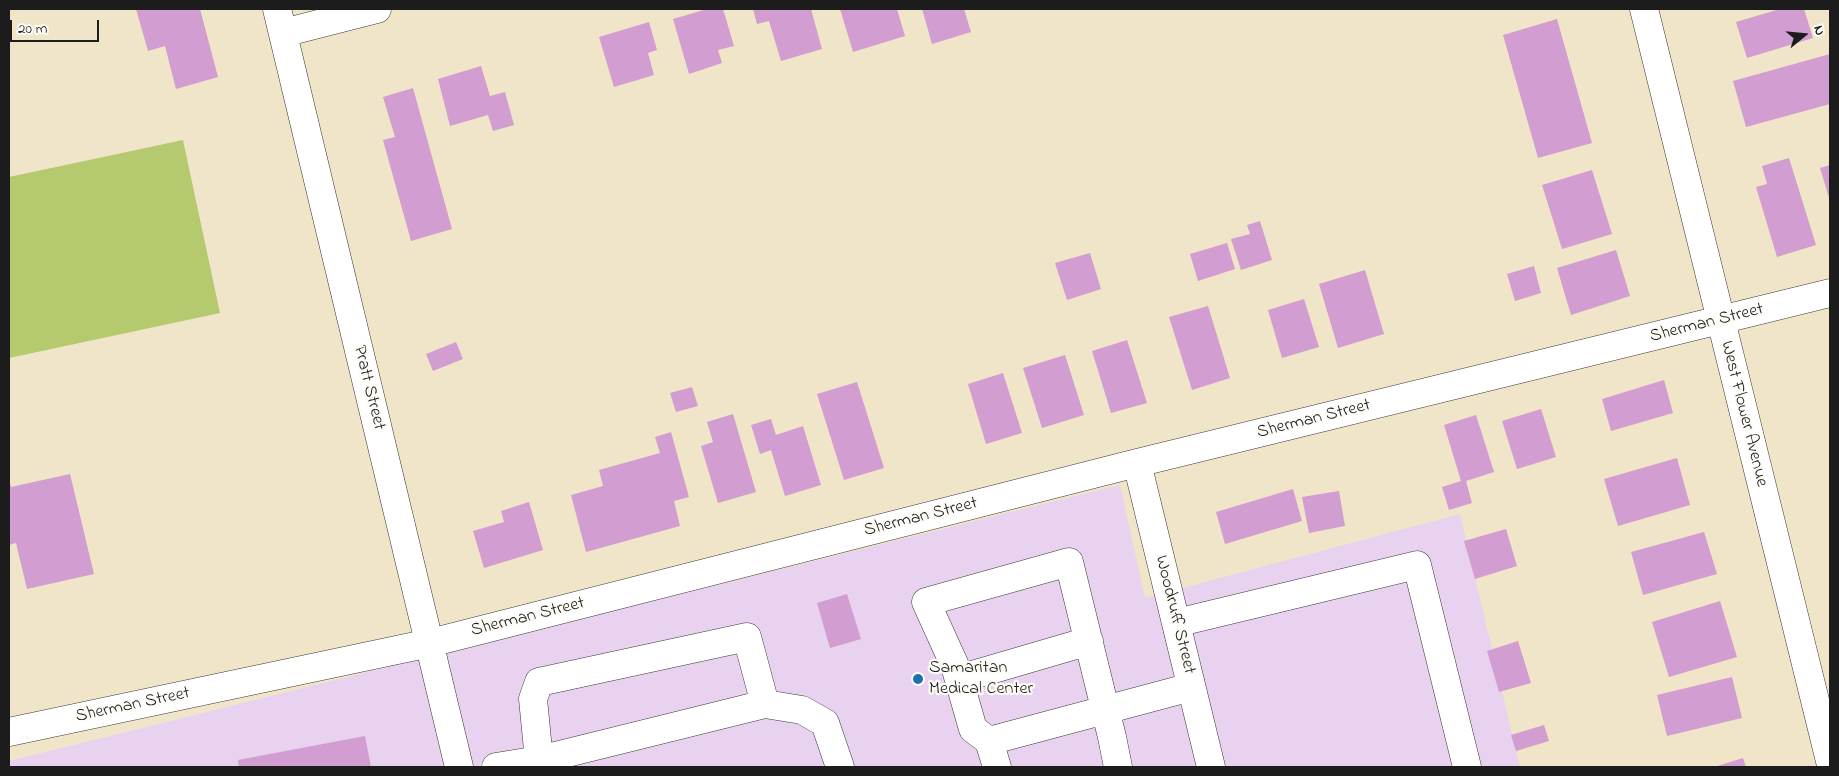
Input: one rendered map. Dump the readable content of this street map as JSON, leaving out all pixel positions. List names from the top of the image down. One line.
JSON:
{"streets":{"street":["Sherman Street","Pratt Street","West Flower Avenue","Woodruff Street"]},"crossings":[["Sherman Street","Pratt Street"],["Sherman Street","West Flower Avenue"],["Sherman Street","Woodruff Street"]],"places":["Samaritan Medical Center"],"scale_bar":"20 m","north":"right"}
